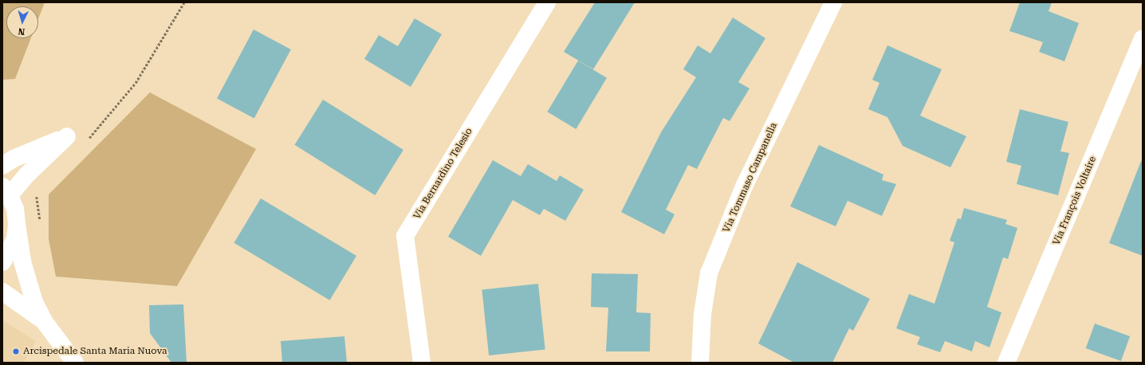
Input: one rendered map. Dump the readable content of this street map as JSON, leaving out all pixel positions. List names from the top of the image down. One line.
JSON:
{"streets":{"street":["Via Bernardino Telesio","Via Tommaso Campanella","Via François Voltaire"]},"places":["Arcispedale Santa Maria Nuova"],"north":"bottom"}
